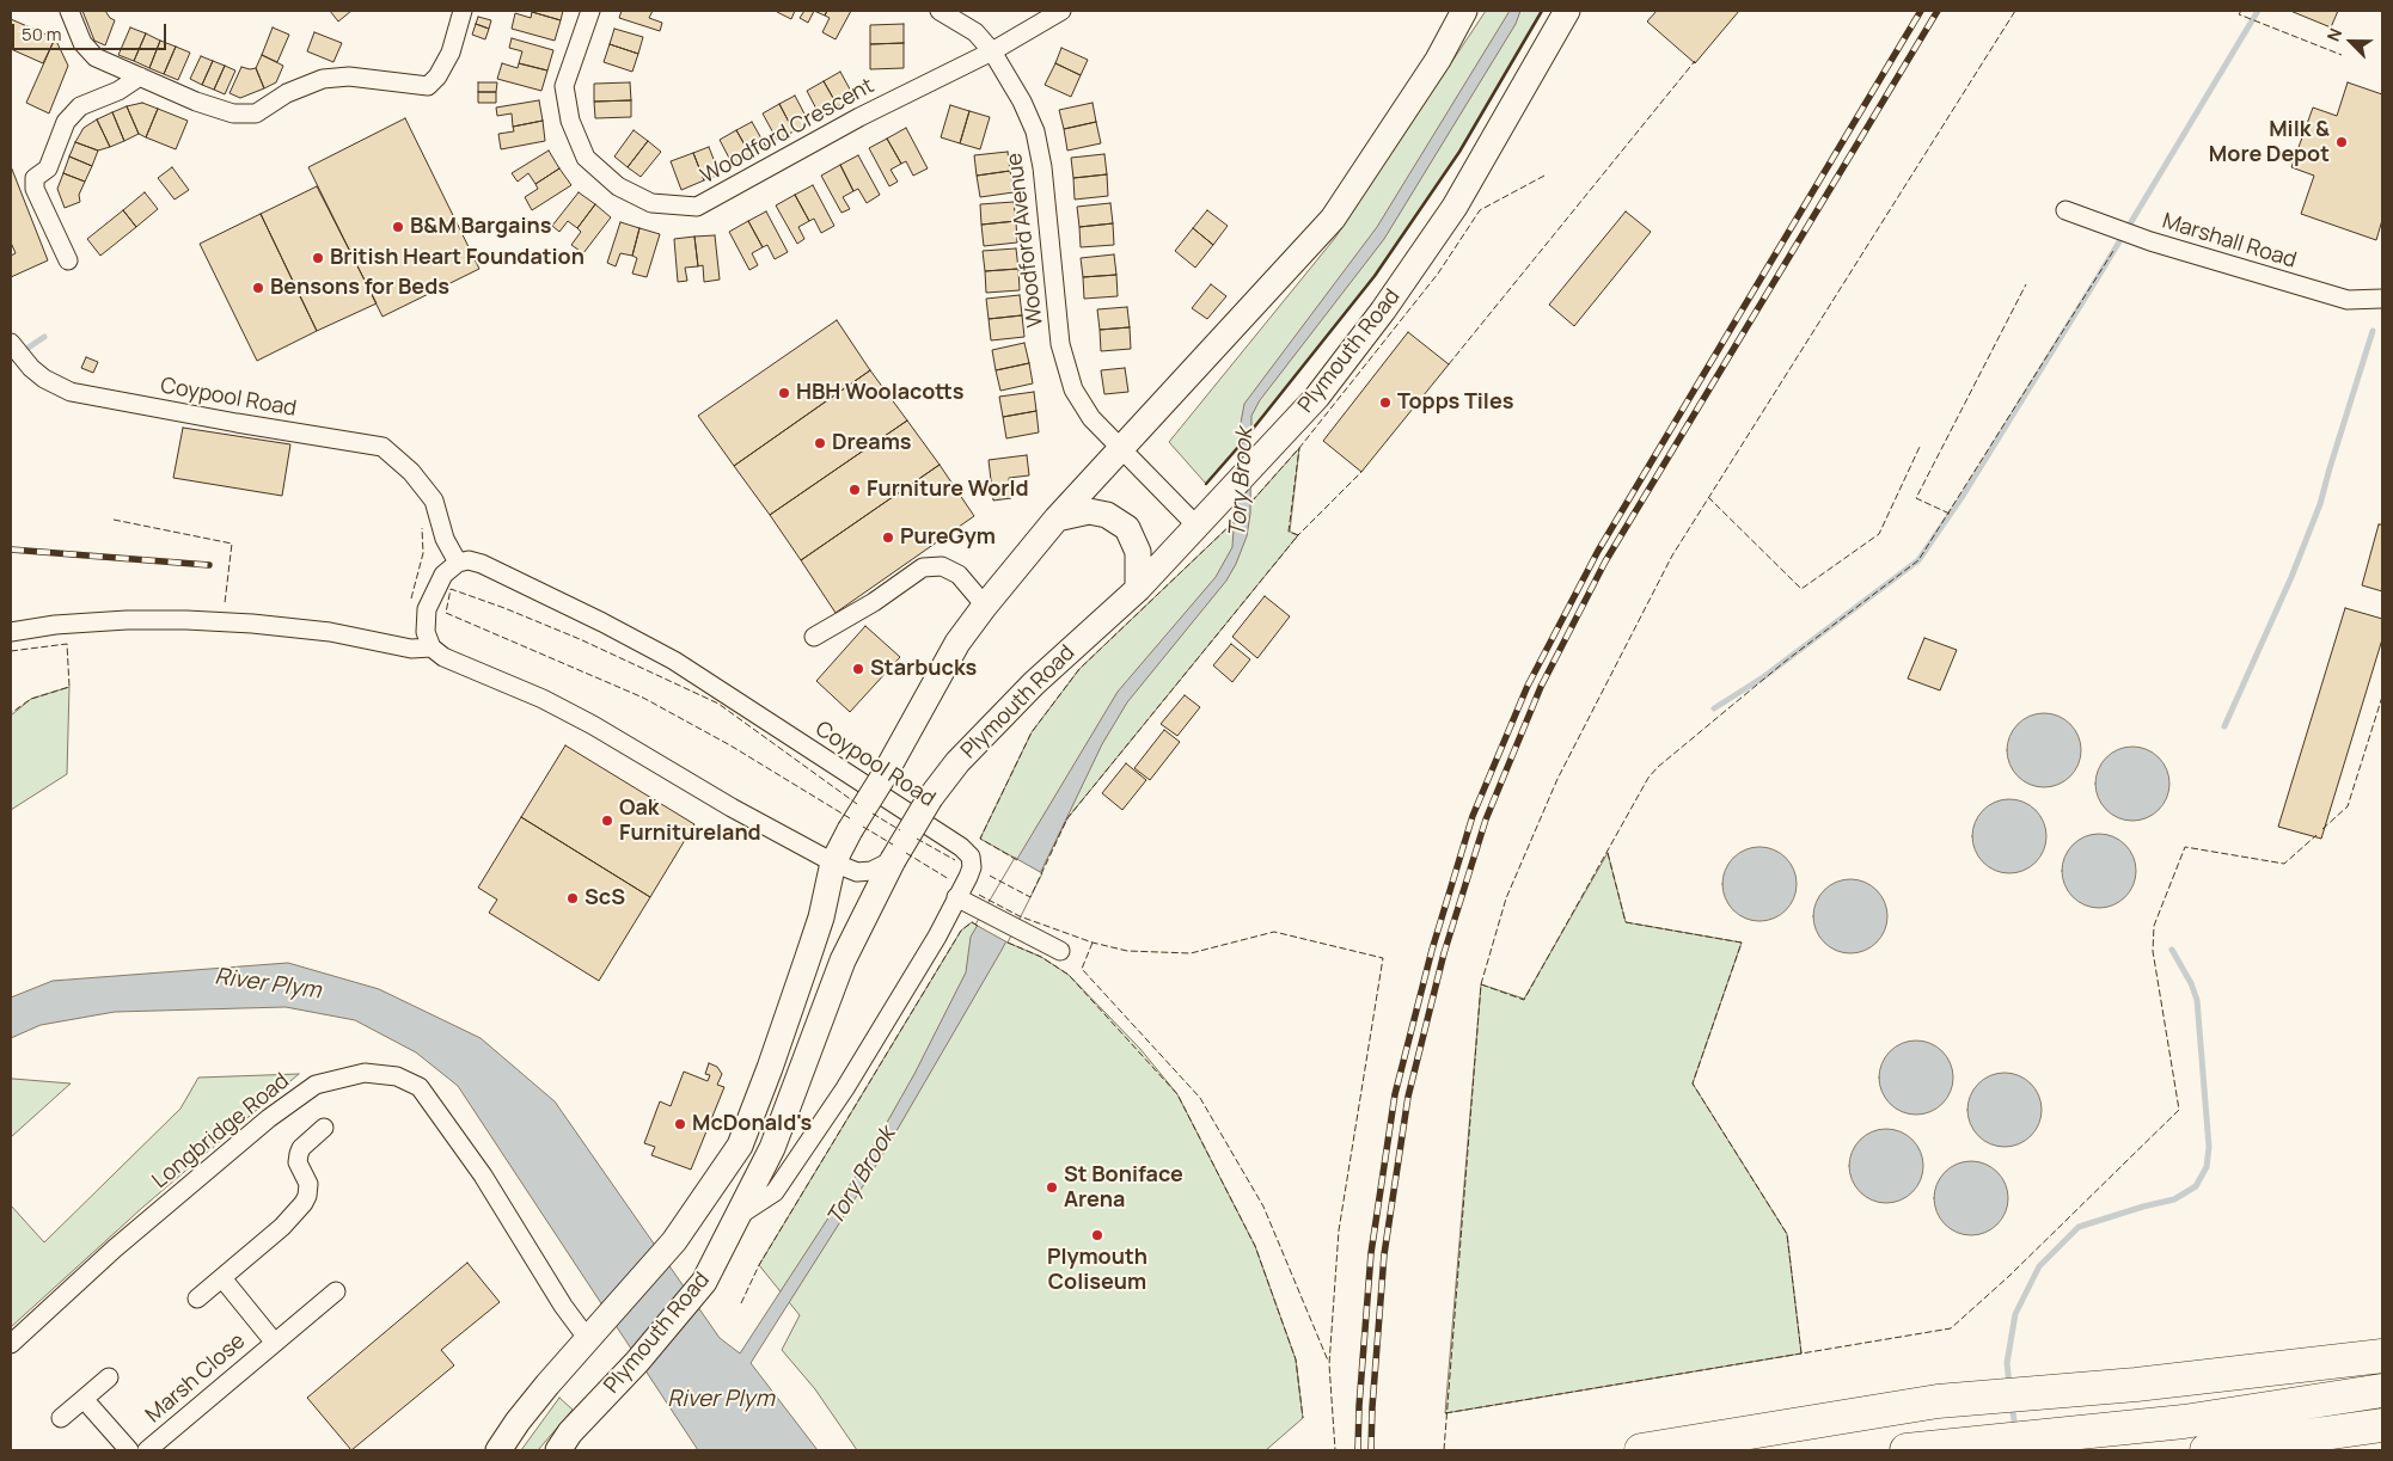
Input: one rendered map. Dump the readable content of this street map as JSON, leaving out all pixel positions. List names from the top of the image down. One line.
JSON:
{"streets":{"main road":["Plymouth Road"],"street":["Woodford Crescent","Woodford Avenue","Marshall Road","Coypool Road","Longbridge Road","Marsh Close"]},"crossings":[["Woodford Crescent","Woodford Avenue"],["Woodford Avenue","Plymouth Road"],["Plymouth Road","Coypool Road"]],"water":["Tory Brook","River Plym"],"places":["Milk & More Depot","B&M Bargains","British Heart Foundation","Bensons for Beds","HBH Woolacotts","Topps Tiles","Dreams","Furniture World","PureGym","Starbucks","Oak Furnitureland","ScS","McDonald's","St Boniface Arena","Plymouth Coliseum"],"scale_bar":"50 m","north":"top left"}
